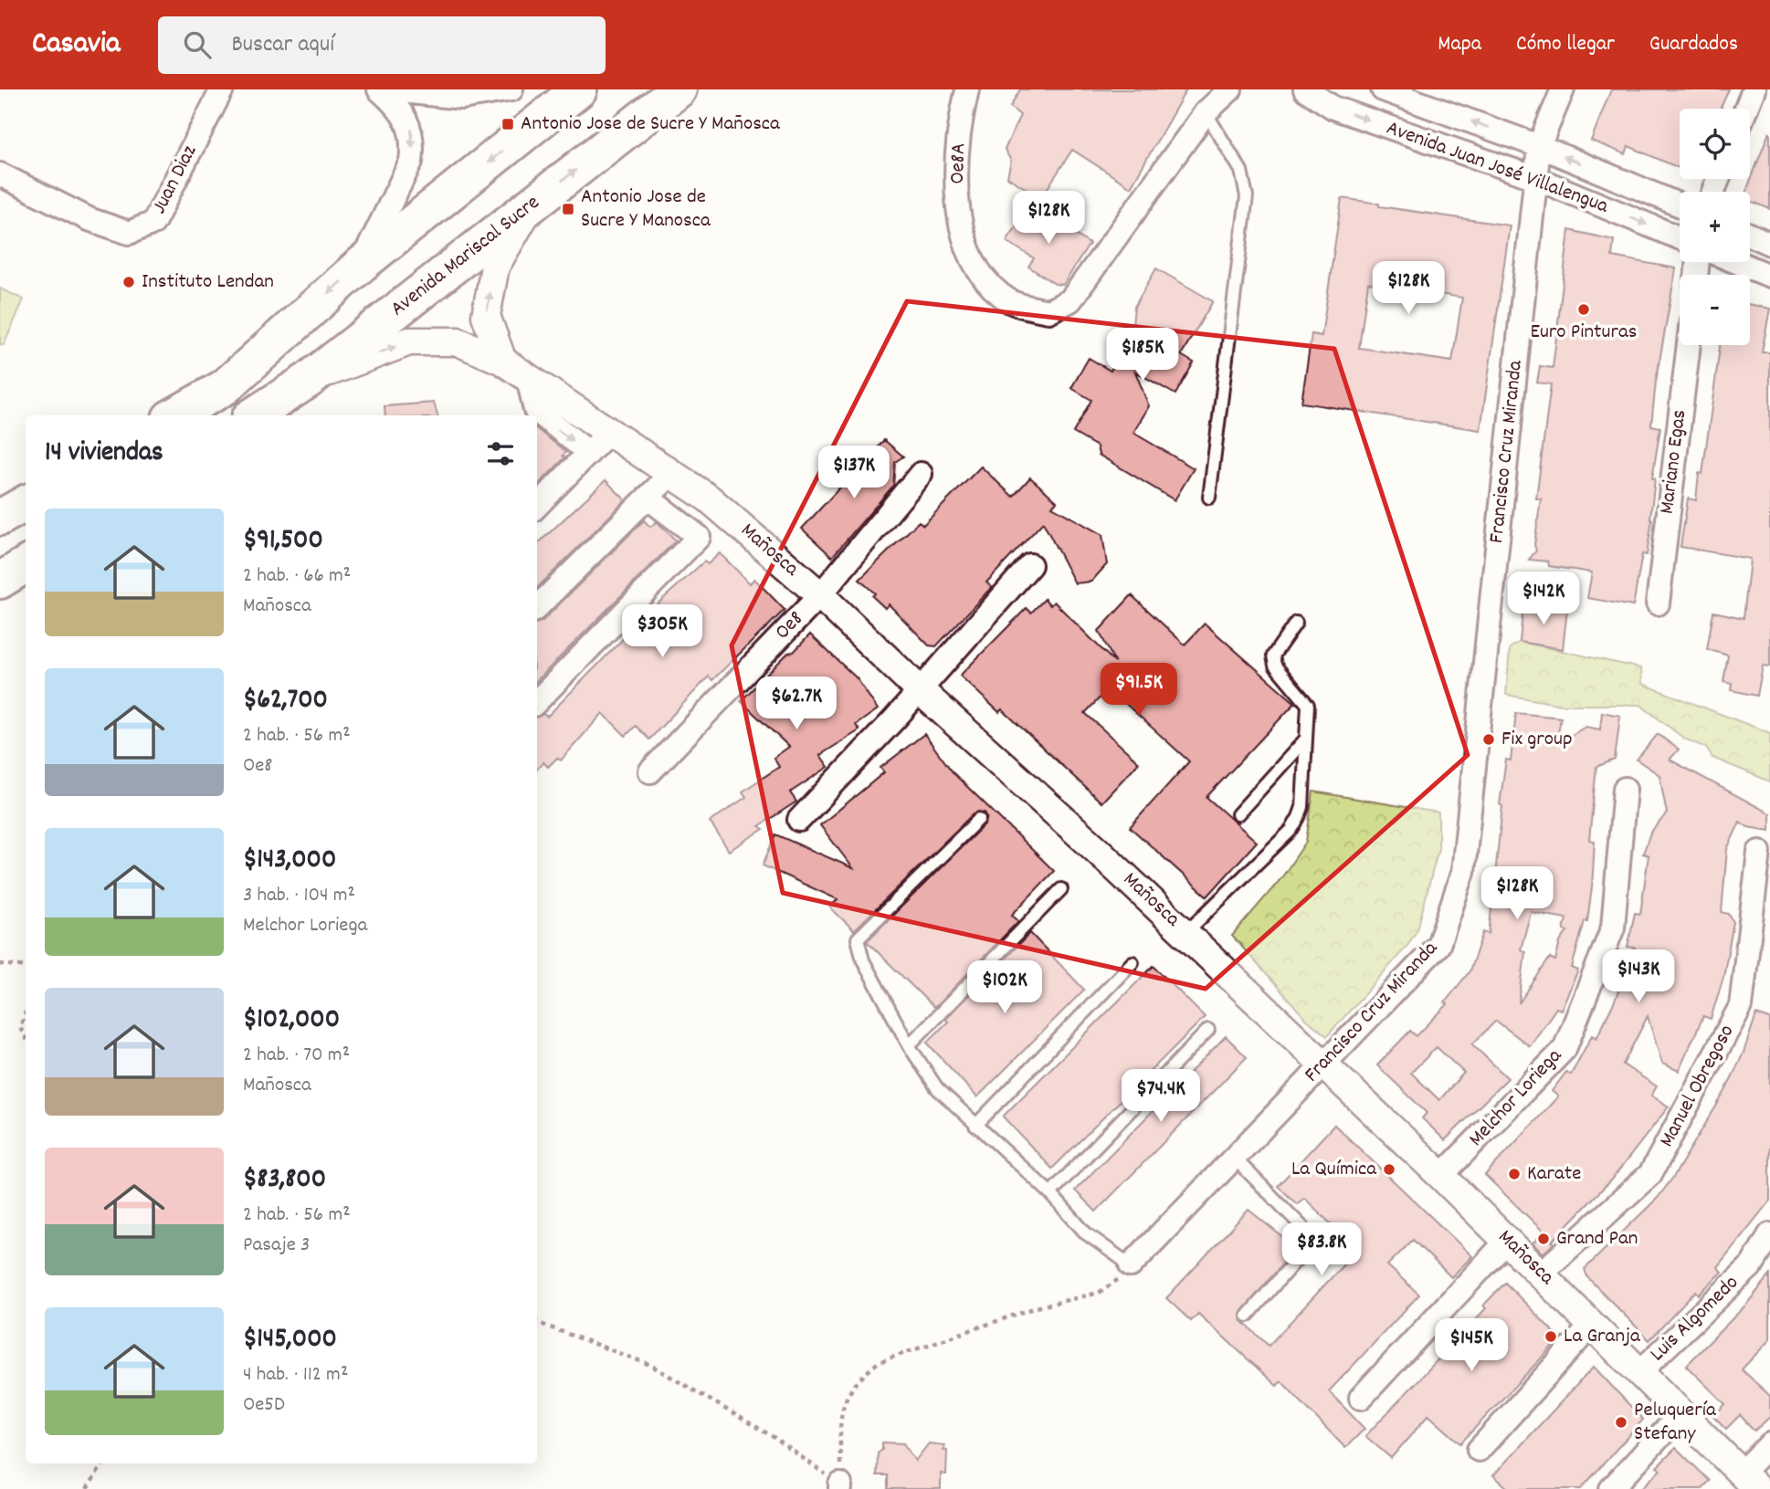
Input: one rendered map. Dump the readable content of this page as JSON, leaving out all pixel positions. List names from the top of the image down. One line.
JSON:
{"streets":{"main road":["Avenida Mariscal Sucre"],"street":["Oe8A","Avenida Juan José Villalengua","Juan Diaz","Francisco Cruz Miranda","Mariano Egas","Mañosca","Oe8","Manuel Obregoso","Melchor Loriega","Luis Algomedo"]},"crossings":[["Avenida Juan José Villalengua","Francisco Cruz Miranda"],["Avenida Mariscal Sucre","Mañosca"],["Francisco Cruz Miranda","Mañosca"],["Mañosca","Oe8"],["Mañosca","Manuel Obregoso"],["Mañosca","Melchor Loriega"],["Mañosca","Luis Algomedo"]],"places":{"transit":["Antonio Jose de Sucre Y Mañosca","Antonio Jose de Sucre Y Manosca"],"other":["Instituto Lendan","Euro Pinturas","Fix group","La Química","Karate","Grand Pan","La Granja","Peluquería Stefany"]},"page":{"header":"Casavia","search":"Buscar aquí","nav":["Mapa","Cómo llegar","Guardados"],"map_buttons":["+","−"],"price":["$128K","$128K","$185K","$137K","$142K","$305K","$91.5K","$62.7K","$128K","$143K","$102K","$74.4K","$83.8K","$145K"],"heading":"14 viviendas","list":[{"name":"$91,500","note":"2 hab. · 66 m² · Mañosca"},{"name":"$62,700","note":"2 hab. · 56 m² · Oe8"},{"name":"$143,000","note":"3 hab. · 104 m² · Melchor Loriega"},{"name":"$102,000","note":"2 hab. · 70 m² · Mañosca"},{"name":"$83,800","note":"2 hab. · 56 m² · Pasaje 3"},{"name":"$145,000","note":"4 hab. · 112 m² · Oe5D"}]}}
